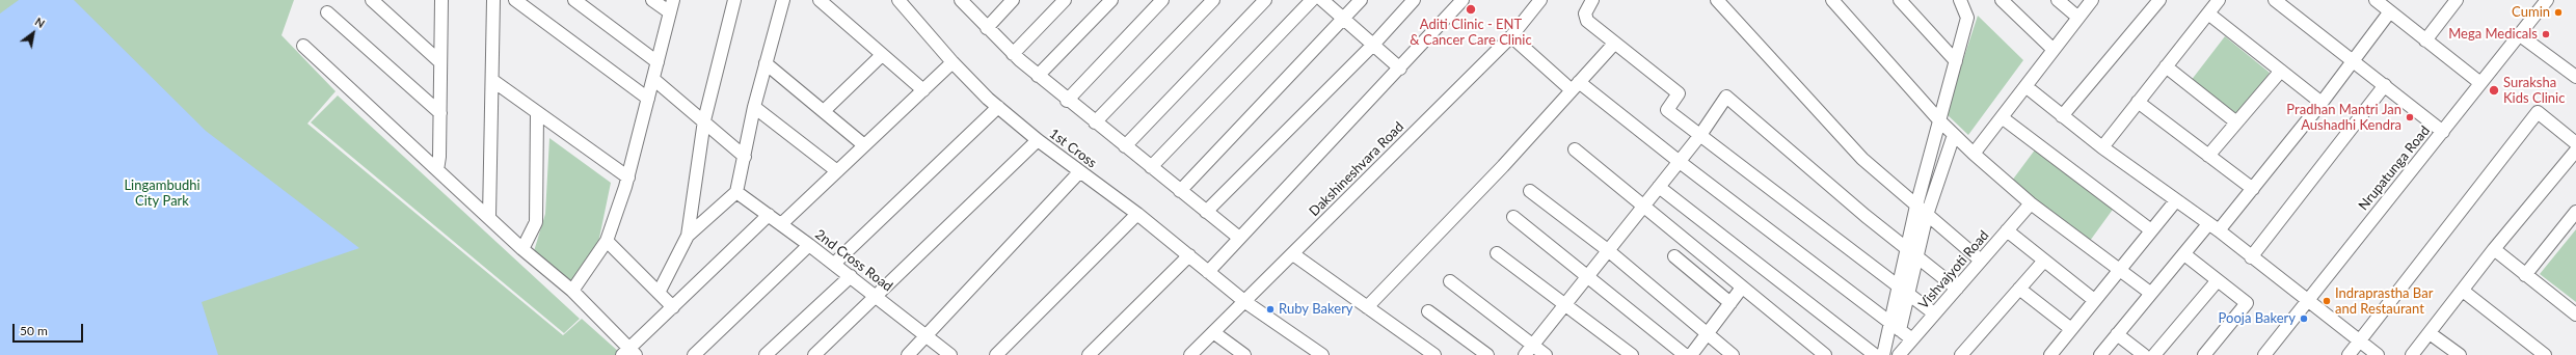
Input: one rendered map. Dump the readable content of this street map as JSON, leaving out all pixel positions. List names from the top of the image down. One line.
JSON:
{"streets":{"street":["1st Cross","Nrupatunga Road","Dakshineshvara Road","2nd Cross Road","Vishvajyoti Road"]},"crossings":[["1st Cross","Dakshineshvara Road"]],"parks":["Lingambudhi City Park"],"places":["Aditi Clinic - ENT & Cancer Care Clinic","Cumin","Mega Medicals","Suraksha Kids Clinic","Pradhan Mantri Jan Aushadhi Kendra","Indraprastha Bar and Restaurant","Ruby Bakery","Pooja Bakery"],"scale_bar":"50 m","north":"top right"}
